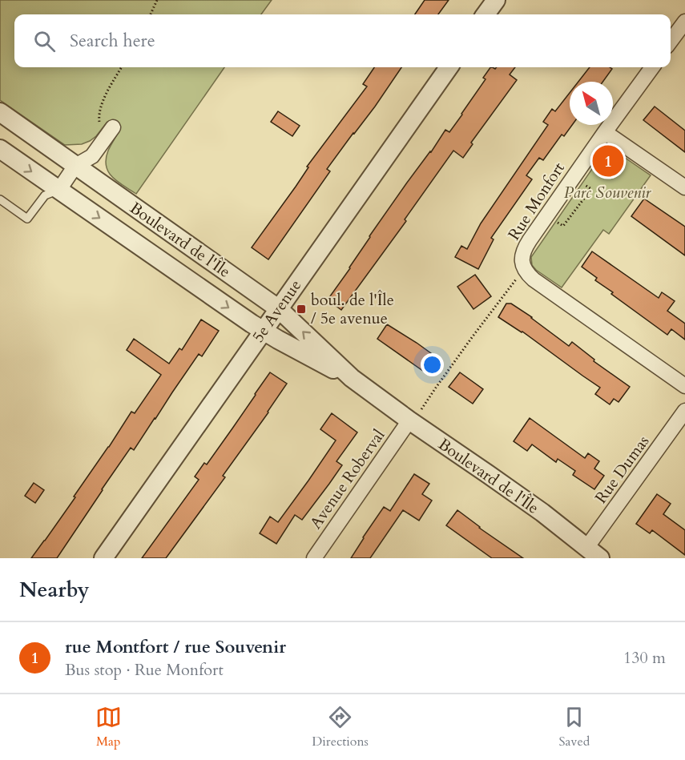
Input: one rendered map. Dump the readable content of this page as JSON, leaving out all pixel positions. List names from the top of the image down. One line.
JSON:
{"streets":{"street":["Rue Monfort","Boulevard de l'Île","5e Avenue","Rue Dumas","Avenue Roberval"]},"crossings":[["Boulevard de l'Île","5e Avenue"],["Boulevard de l'Île","Rue Dumas"],["Boulevard de l'Île","Avenue Roberval"]],"parks":["Parc Souvenir"],"places":{"transit":["boul. de l'Île / 5e avenue"]},"north":"top left","page":{"search":"Search here","pins":"1","heading":"Nearby","list":[{"mark":"1","name":"rue Montfort / rue Souvenir","note":"Bus stop · Rue Monfort","value":"130 m"}],"nav":["Map","Directions","Saved"]}}
